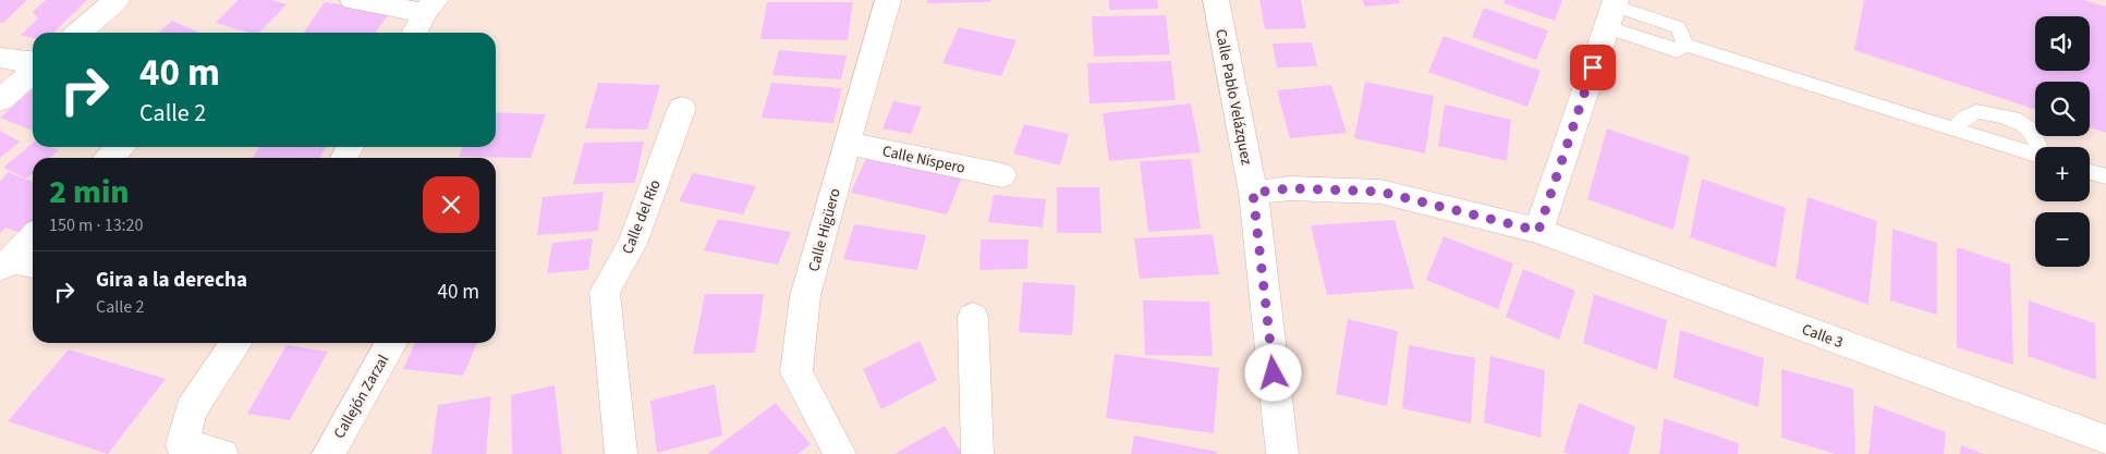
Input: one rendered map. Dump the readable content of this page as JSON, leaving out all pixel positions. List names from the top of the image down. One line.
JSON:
{"streets":{"street":["Calle Pablo Velázquez","Calle Níspero","Calle del Río","Calle Higüero","Calle 3","Callejón Zarzal"]},"crossings":[["Calle Pablo Velázquez","Calle 3"],["Calle Níspero","Calle Higüero"]],"page":{"map_buttons":["+","−"],"turn":["40 m","Calle 2"],"heading":["2 min","150 m · 13:20"],"list":[{"name":"Gira a la derecha","note":"Calle 2","value":"40 m"}]}}
